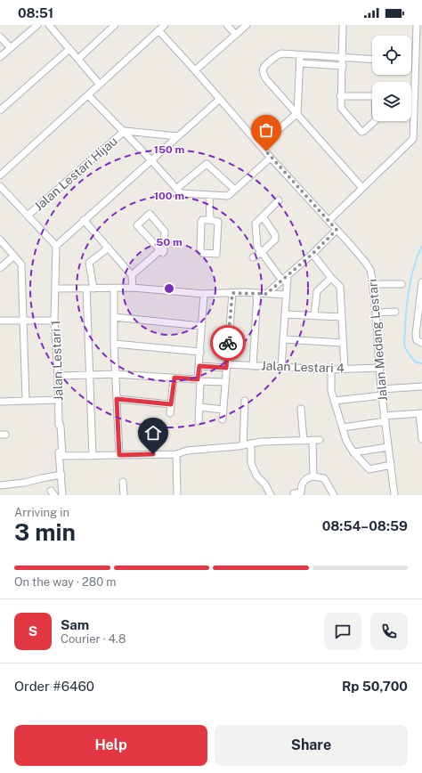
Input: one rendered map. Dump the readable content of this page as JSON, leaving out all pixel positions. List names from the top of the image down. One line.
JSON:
{"streets":{"street":["Jalan Lestari Hijau","Jalan Medang Lestari","Jalan Lestari 1","Jalan Lestari 4"]},"crossings":[["Jalan Medang Lestari","Jalan Lestari 4"]],"page":{"status":"08:51","heading":["3 min","Arriving in","08:54–08:59"],"panel":["Sam","Courier · 4.8","Order #6460","Rp 50,700"],"bar":"On the way · 280 m","round":"S","buttons":["Help","Share"]},"rings":["150 m","100 m","50 m"]}
